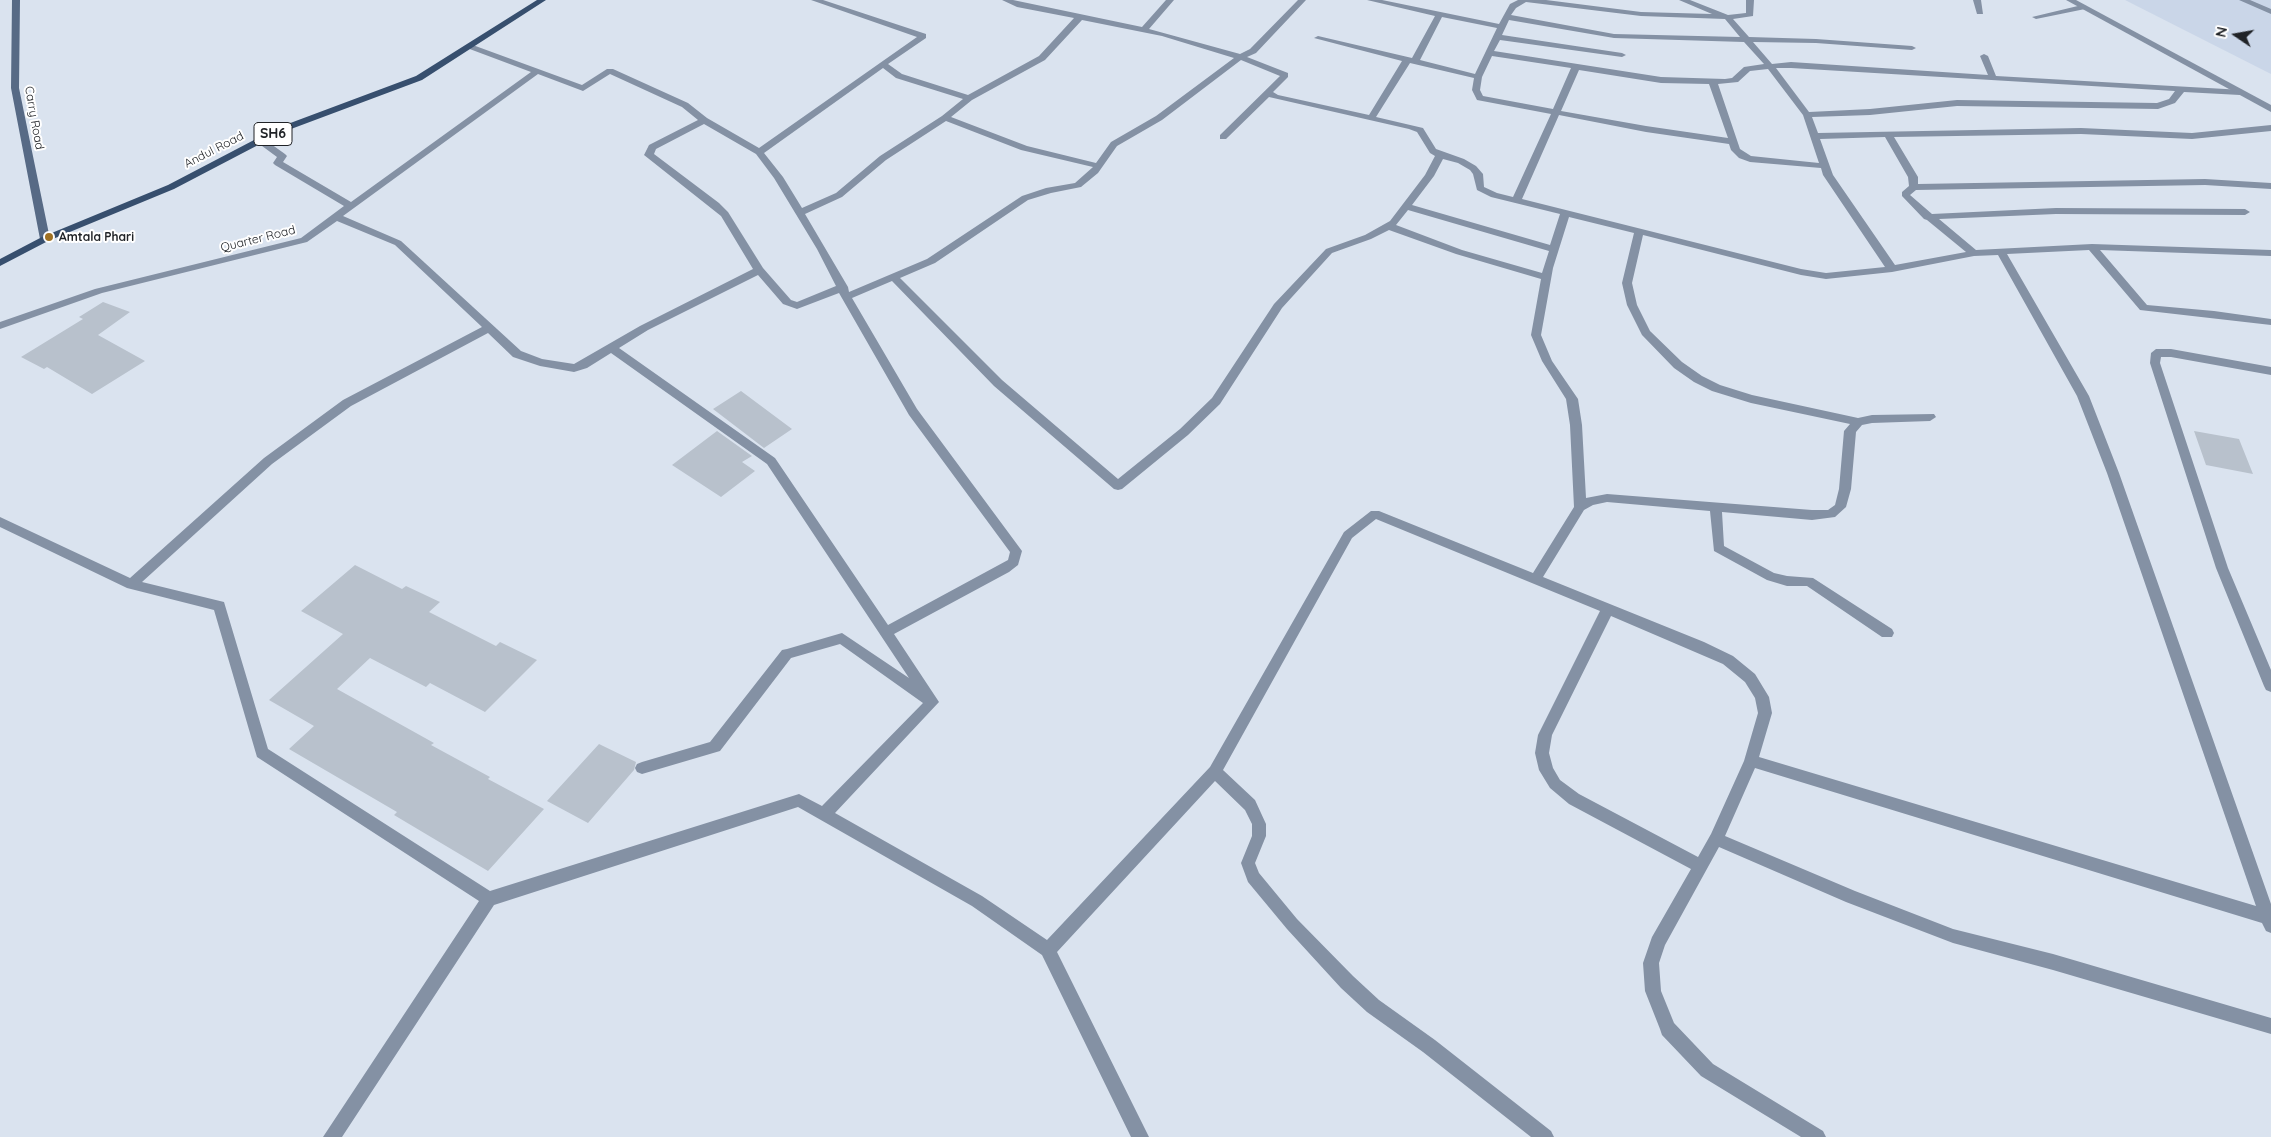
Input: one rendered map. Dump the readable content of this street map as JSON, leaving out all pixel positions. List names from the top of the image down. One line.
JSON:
{"streets":{"main road":["Carry Road","SH6","Andul Road"],"street":["Quarter Road"]},"crossings":[["Carry Road","Andul Road"]],"places":["Amtala Phari"],"north":"left"}
